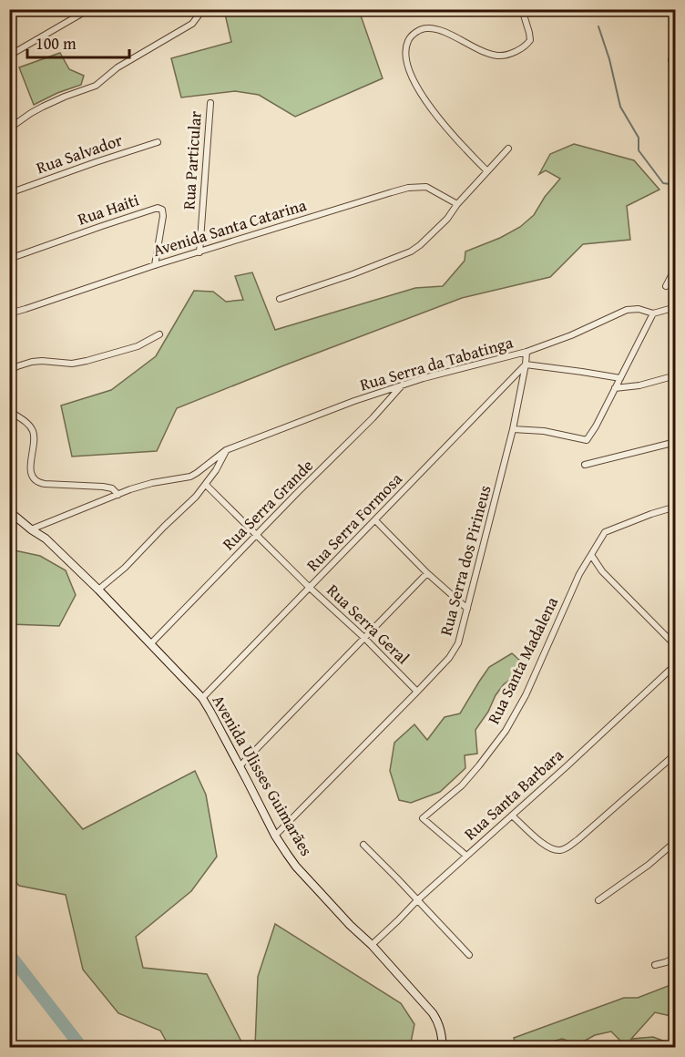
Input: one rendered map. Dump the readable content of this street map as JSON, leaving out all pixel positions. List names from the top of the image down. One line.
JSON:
{"streets":{"main road":["Avenida Ulisses Guimarães"],"street":["Rua Salvador","Rua Particular","Rua Haiti","Avenida Santa Catarina","Rua Serra da Tabatinga","Rua Serra Grande","Rua Serra Formosa","Rua Serra dos Pirineus","Rua Serra Geral","Rua Santa Madalena","Rua Santa Barbara"]},"crossings":[["Rua Particular","Avenida Santa Catarina"],["Rua Haiti","Avenida Santa Catarina"],["Rua Serra da Tabatinga","Rua Serra Grande"],["Rua Serra da Tabatinga","Rua Serra dos Pirineus"],["Rua Serra da Tabatinga","Avenida Ulisses Guimarães"],["Rua Serra Grande","Rua Serra Geral"],["Rua Serra Grande","Avenida Ulisses Guimarães"],["Rua Serra Formosa","Rua Serra dos Pirineus"],["Rua Serra Formosa","Rua Serra Geral"],["Rua Serra Formosa","Avenida Ulisses Guimarães"],["Rua Serra dos Pirineus","Rua Serra Geral"],["Rua Serra dos Pirineus","Avenida Ulisses Guimarães"],["Rua Santa Madalena","Rua Santa Barbara"],["Avenida Ulisses Guimarães","Rua Santa Barbara"]],"scale_bar":"100 m"}
